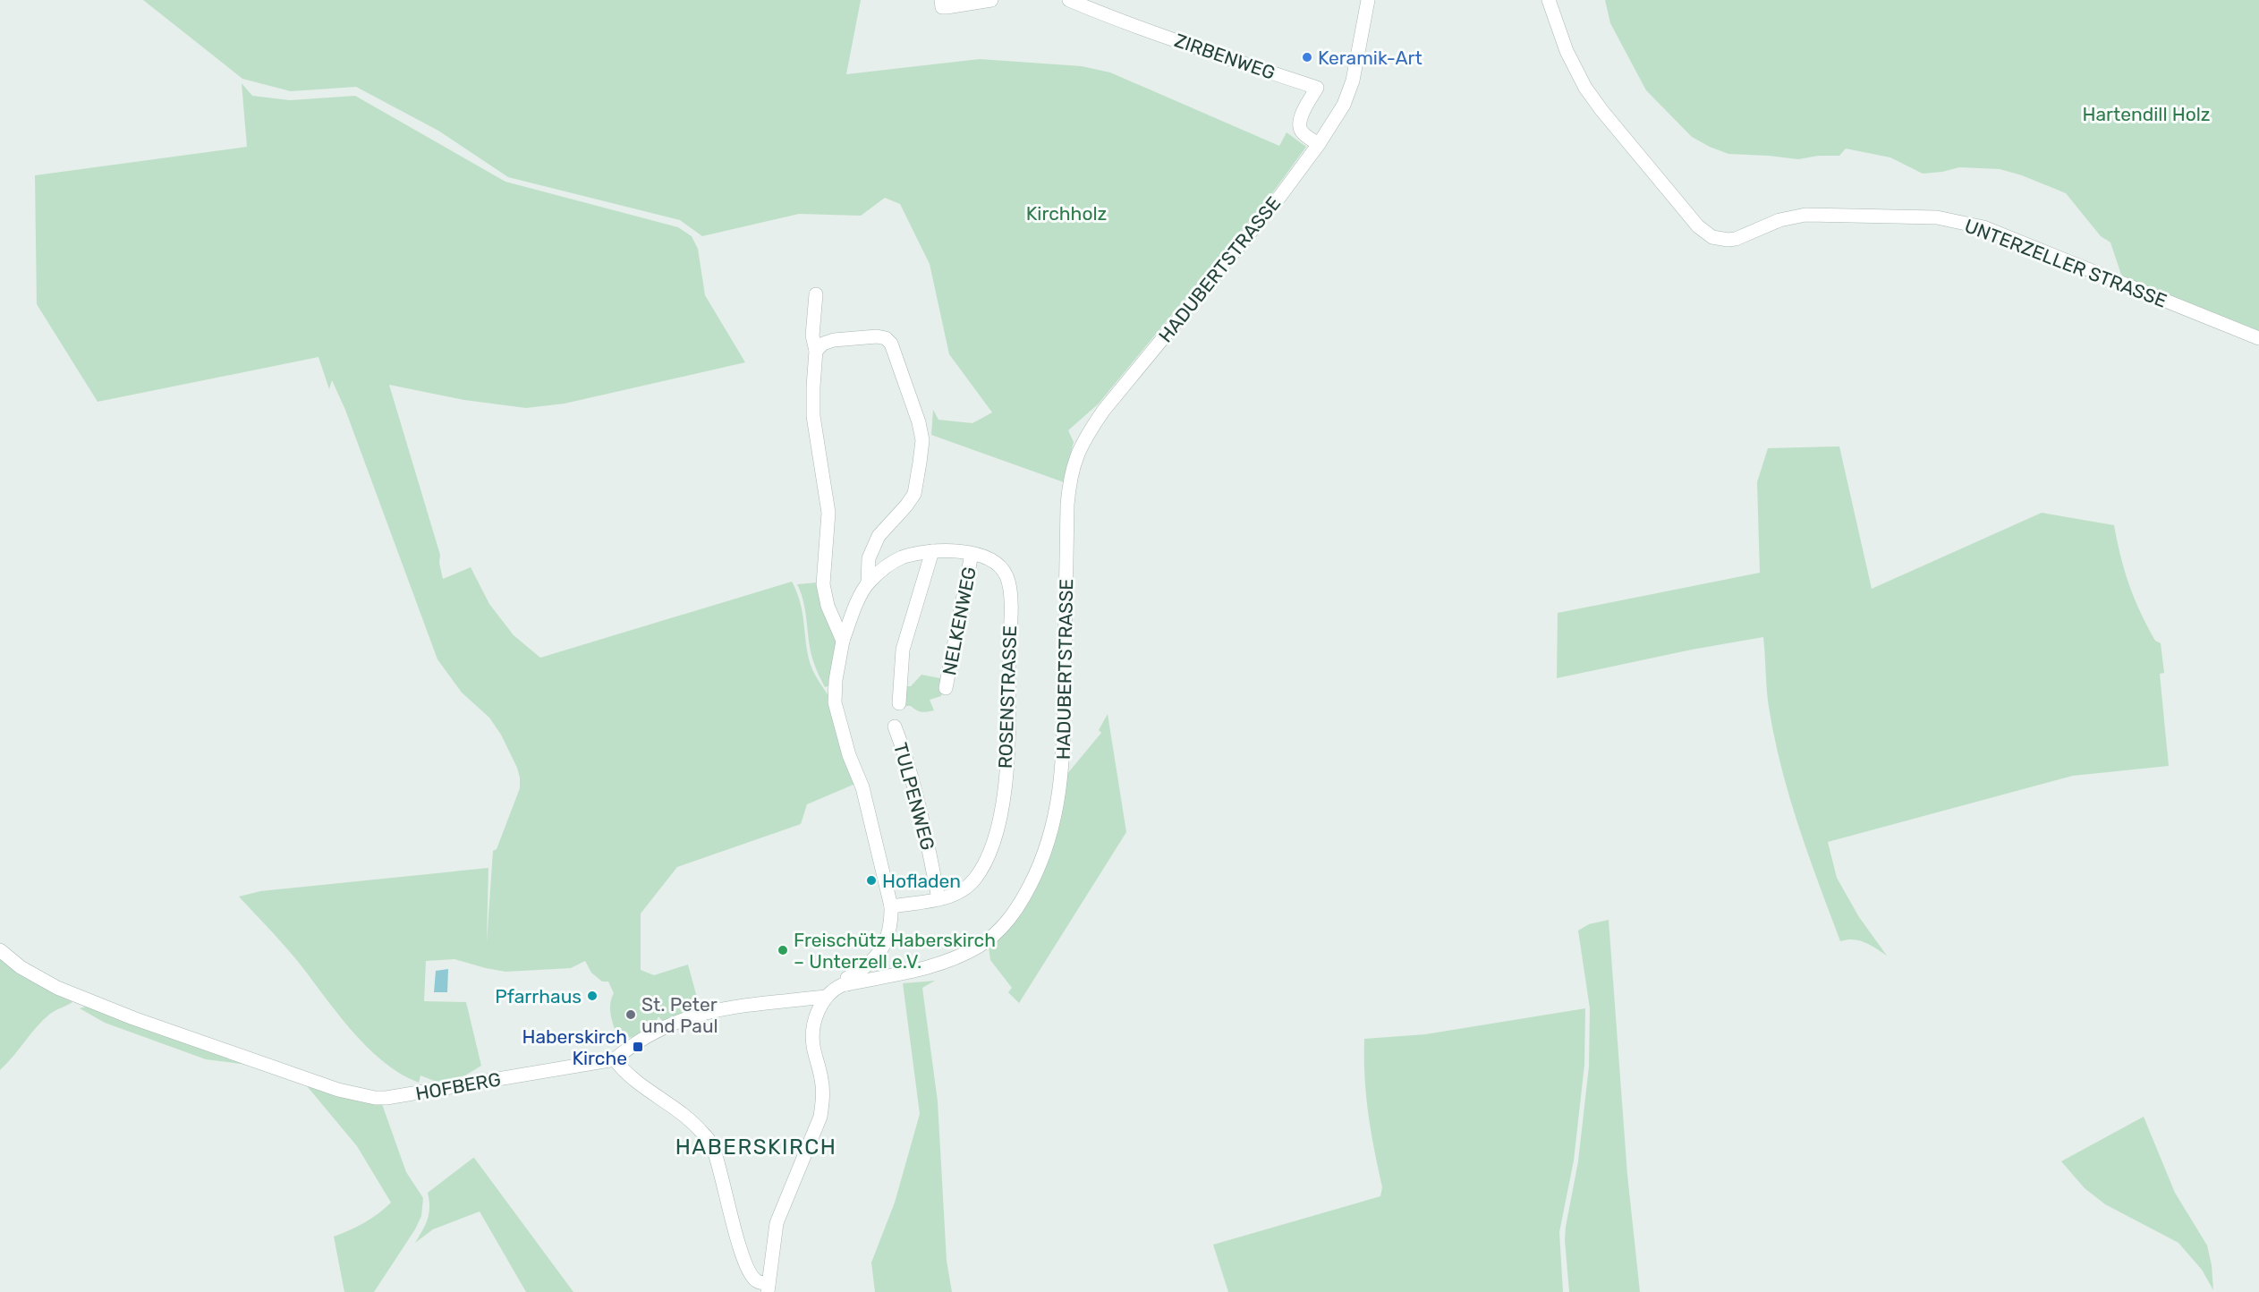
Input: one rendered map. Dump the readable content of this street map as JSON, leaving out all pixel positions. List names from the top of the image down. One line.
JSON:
{"streets":{"street":["ZIRBENWEG","UNTERZELLER STRASSE","HADUBERTSTRASSE","NELKENWEG","ROSENSTRASSE","TULPENWEG","HOFBERG"]},"crossings":[["ZIRBENWEG","HADUBERTSTRASSE"],["HADUBERTSTRASSE","ROSENSTRASSE"],["NELKENWEG","ROSENSTRASSE"],["ROSENSTRASSE","TULPENWEG"]],"districts":["HABERSKIRCH"],"parks":["Hartendill Holz","Kirchholz"],"places":{"other":["Keramik-Art","Hofladen","Freischütz Haberskirch – Unterzell e.V.","Pfarrhaus","St. Peter und Paul"],"transit":["Haberskirch Kirche"]}}
